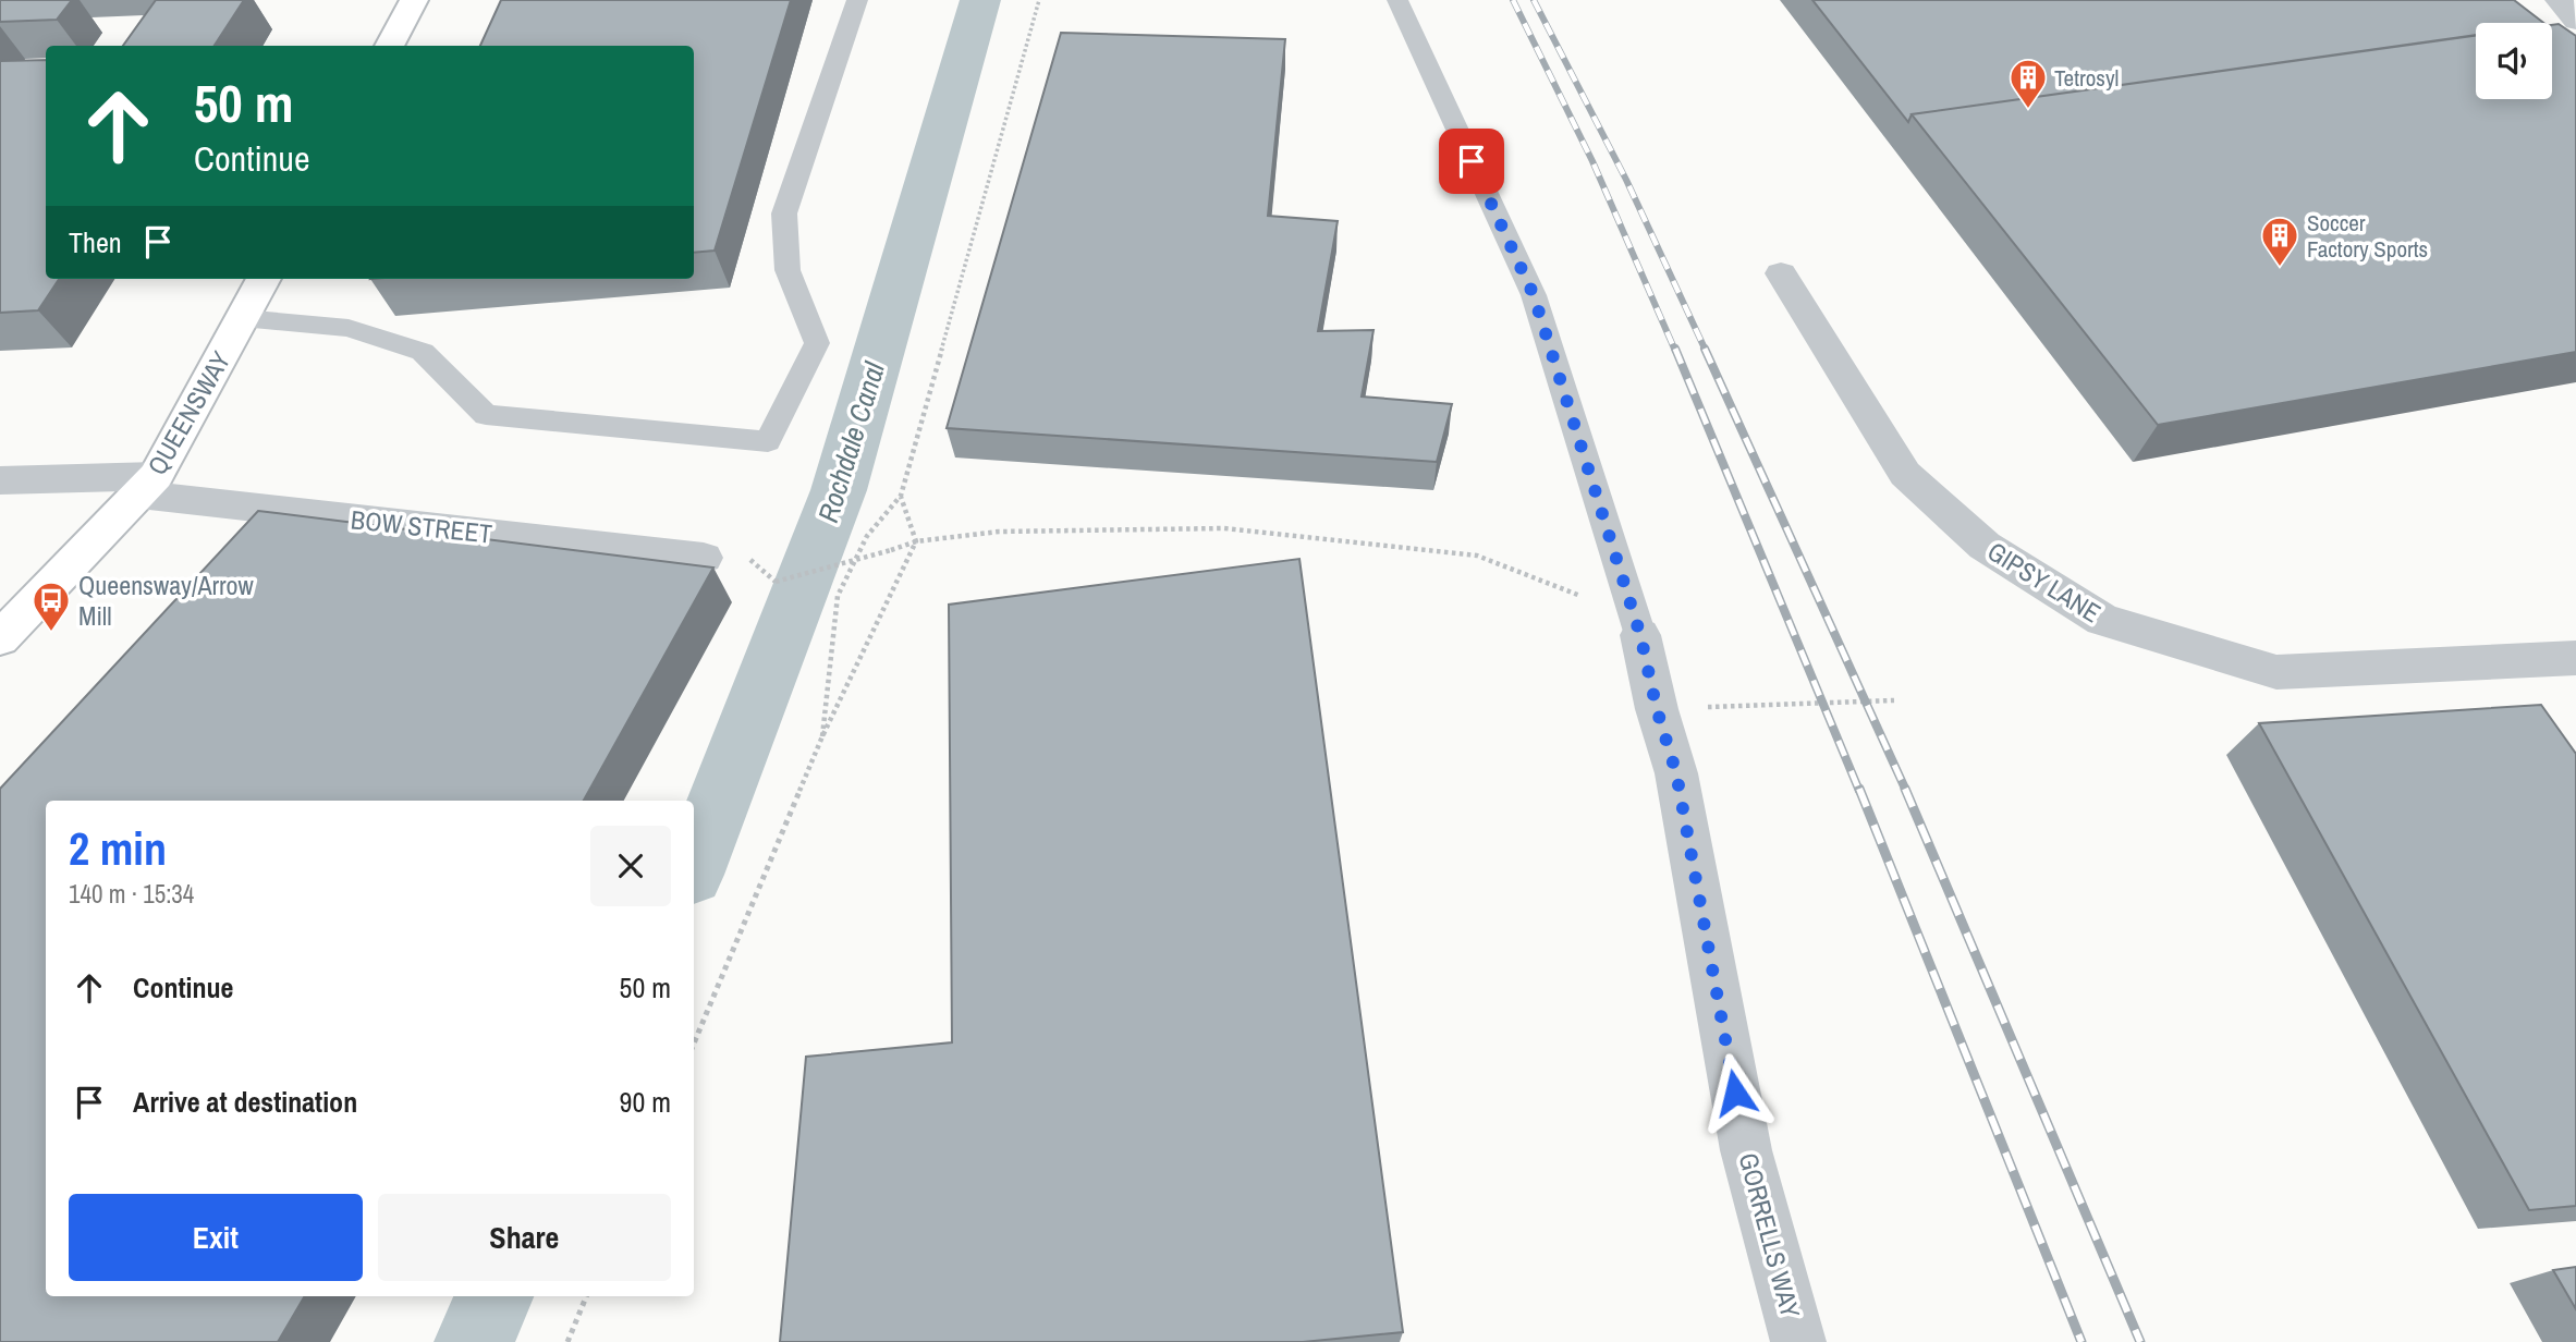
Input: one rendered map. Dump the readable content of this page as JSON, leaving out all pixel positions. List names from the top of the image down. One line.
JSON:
{"streets":{"main road":["QUEENSWAY"],"street":["BOW STREET","GIPSY LANE","GORRELLS WAY"]},"crossings":[["QUEENSWAY","BOW STREET"]],"water":["Rochdale Canal"],"places":{"building":["Tetrosyl","Soccer Factory Sports"],"bus stop":["Queensway/Arrow Mill"]},"page":{"turn":["50 m","Continue"],"then":"Then","heading":["2 min","140 m · 15:34"],"list":[{"name":"Continue","value":"50 m"},{"name":"Arrive at destination","value":"90 m"}],"buttons":["Exit","Share"]}}
